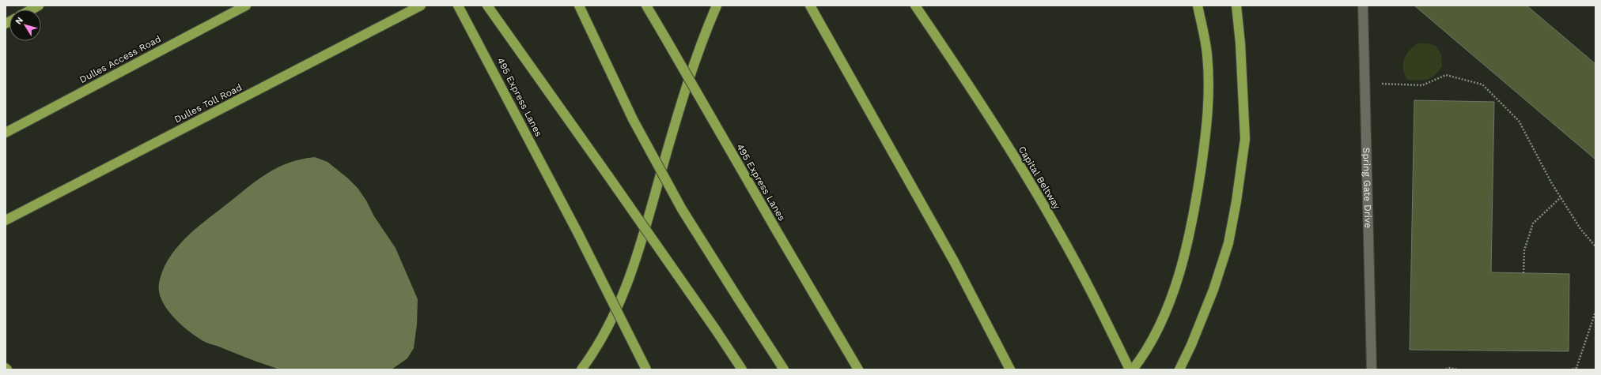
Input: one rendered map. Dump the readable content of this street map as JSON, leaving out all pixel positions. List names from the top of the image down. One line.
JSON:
{"streets":{"highway":["Dulles Access Road","495 Express Lanes","Dulles Toll Road","Capital Beltway"],"street":["Spring Gate Drive"]},"north":"top left"}
